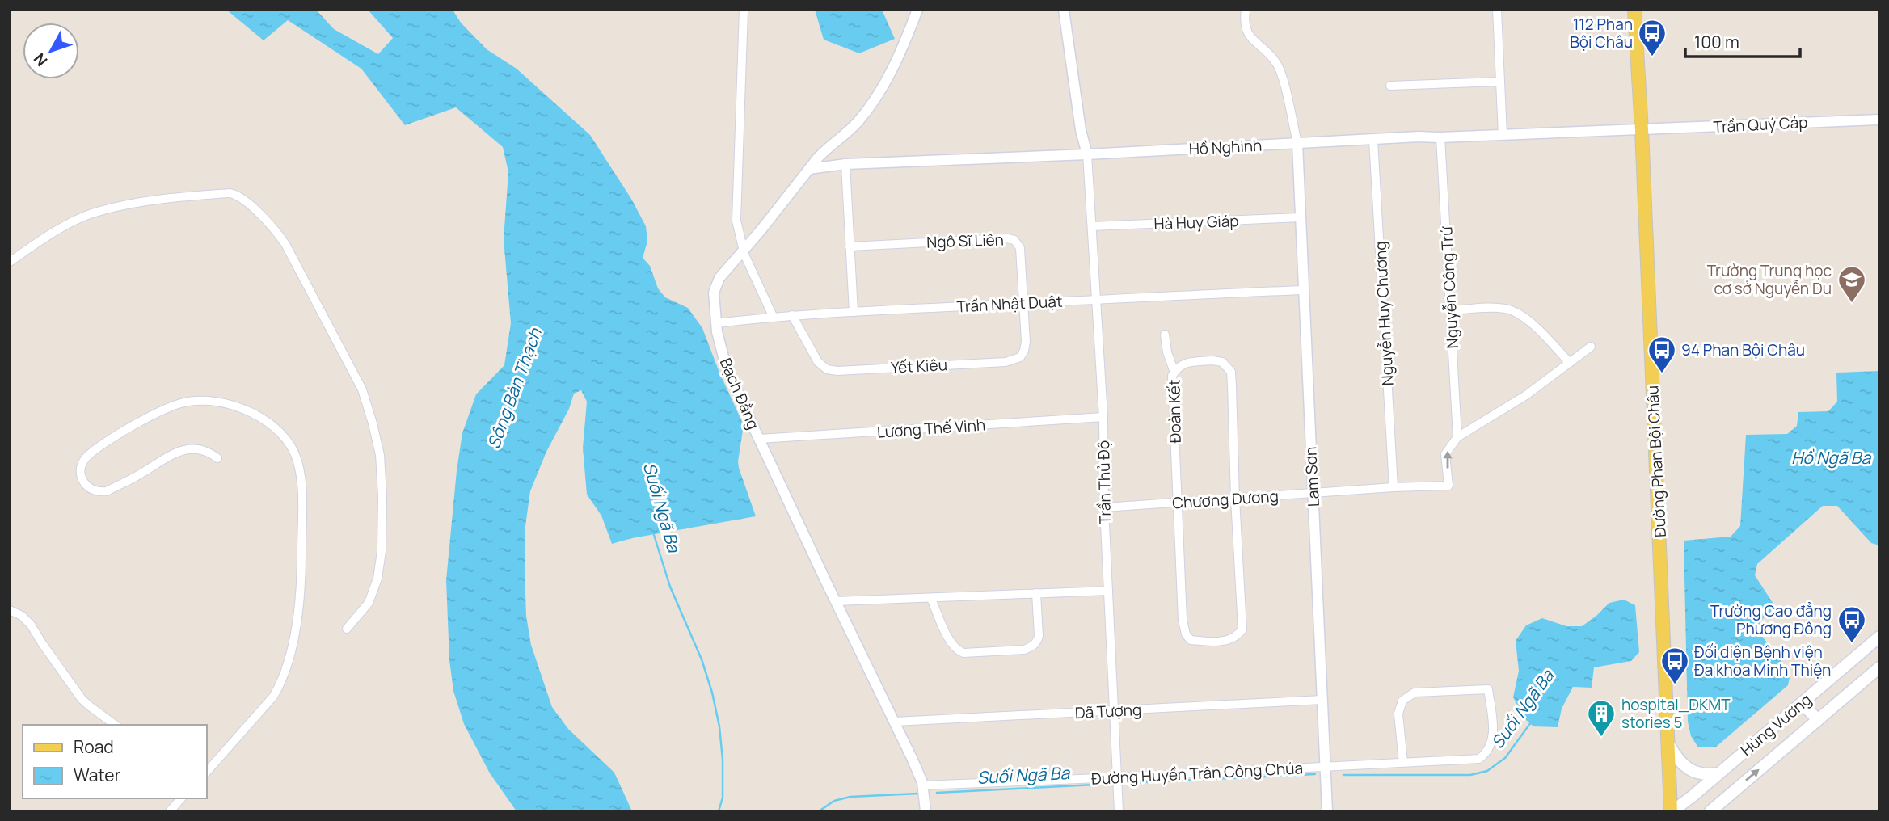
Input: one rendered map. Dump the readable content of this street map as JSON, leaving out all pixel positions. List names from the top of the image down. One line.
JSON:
{"streets":{"main road":["Đường Phan Bội Châu","Hùng Vương"],"street":["Trần Quý Cáp","Hồ Nghinh","Hà Huy Giáp","Ngô Sĩ Liên","Nguyễn Công Trứ","Trần Nhật Duật","Nguyễn Huy Chương","Yết Kiêu","Bạch Đằng","Đoàn Kết","Lương Thế Vinh","Lam Sơn","Trần Thủ Độ","Chương Dương","Dã Tượng","Đường Huyền Trân Công Chúa"]},"crossings":[["Trần Quý Cáp","Hồ Nghinh"],["Trần Quý Cáp","Đường Phan Bội Châu"],["Hồ Nghinh","Nguyễn Công Trứ"],["Hồ Nghinh","Nguyễn Huy Chương"],["Hồ Nghinh","Bạch Đằng"],["Hồ Nghinh","Đường Phan Bội Châu"],["Hồ Nghinh","Lam Sơn"],["Hồ Nghinh","Trần Thủ Độ"],["Hà Huy Giáp","Lam Sơn"],["Hà Huy Giáp","Trần Thủ Độ"],["Ngô Sĩ Liên","Trần Nhật Duật"],["Ngô Sĩ Liên","Yết Kiêu"],["Nguyễn Công Trứ","Chương Dương"],["Trần Nhật Duật","Yết Kiêu"],["Trần Nhật Duật","Bạch Đằng"],["Trần Nhật Duật","Lam Sơn"],["Trần Nhật Duật","Trần Thủ Độ"],["Nguyễn Huy Chương","Chương Dương"],["Bạch Đằng","Lương Thế Vinh"],["Bạch Đằng","Dã Tượng"],["Bạch Đằng","Đường Huyền Trân Công Chúa"],["Đoàn Kết","Chương Dương"],["Lương Thế Vinh","Trần Thủ Độ"],["Đường Phan Bội Châu","Hùng Vương"],["Lam Sơn","Chương Dương"],["Lam Sơn","Dã Tượng"],["Lam Sơn","Đường Huyền Trân Công Chúa"],["Trần Thủ Độ","Chương Dương"],["Trần Thủ Độ","Dã Tượng"],["Trần Thủ Độ","Đường Huyền Trân Công Chúa"]],"water":["Sông Bàn Thạch","Hồ Ngã Ba","Suối Ngã Ba"],"places":{"bus stop":["112 Phan Bội Châu","94 Phan Bội Châu","Trường Cao đẳng Phương Đông","Đối diện Bệnh viện Đa khoa Minh Thiện"],"school or university":["Trường Trung học cơ sở Nguyễn Du"],"building":["hospital_DKMT stories 5"]},"legend":["Road","Water"],"scale_bar":"100 m","north":"bottom left"}
